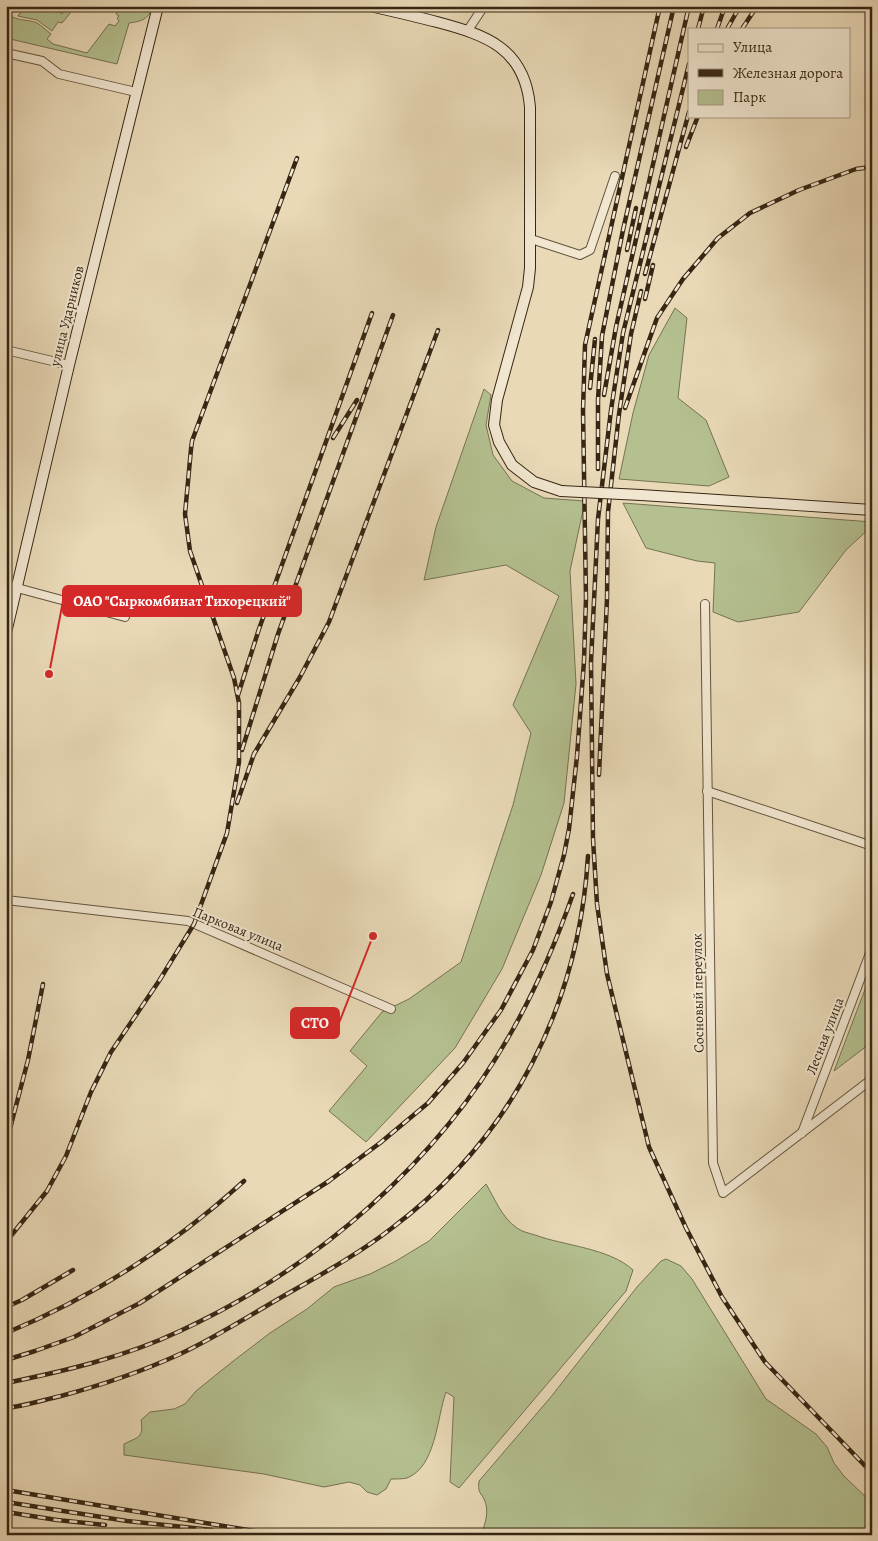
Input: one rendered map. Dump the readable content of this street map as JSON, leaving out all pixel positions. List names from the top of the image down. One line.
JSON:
{"streets":{"main road":["улица Ударников"],"street":["Парковая улица","Сосновый переулок","Лесная улица"]},"crossings":[["Сосновый переулок","Лесная улица"]],"places":["ОАО \"Сыркомбинат Тихорецкий\"","СТО"],"legend":["Улица","Железная дорога","Парк"]}
